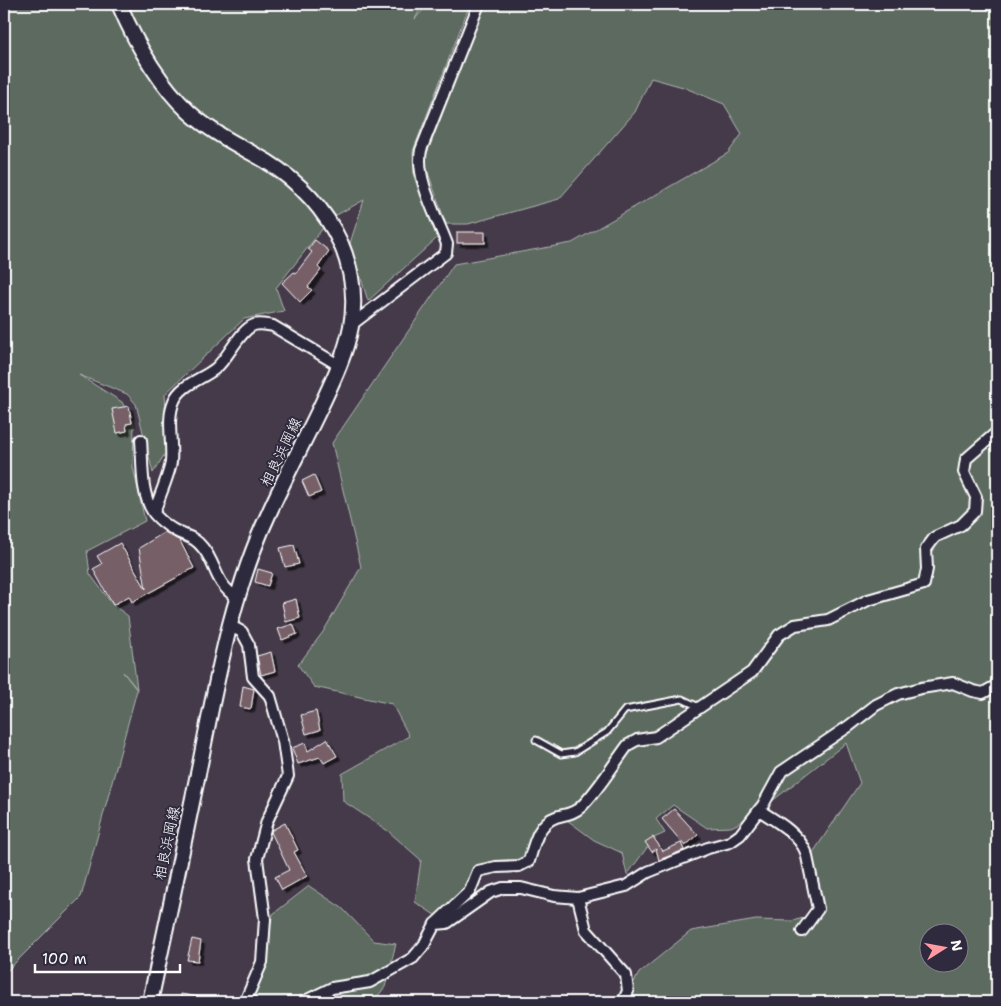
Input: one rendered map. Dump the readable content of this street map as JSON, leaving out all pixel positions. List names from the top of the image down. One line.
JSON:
{"streets":{"main road":["相良浜岡線"]},"scale_bar":"100 m","north":"right"}
